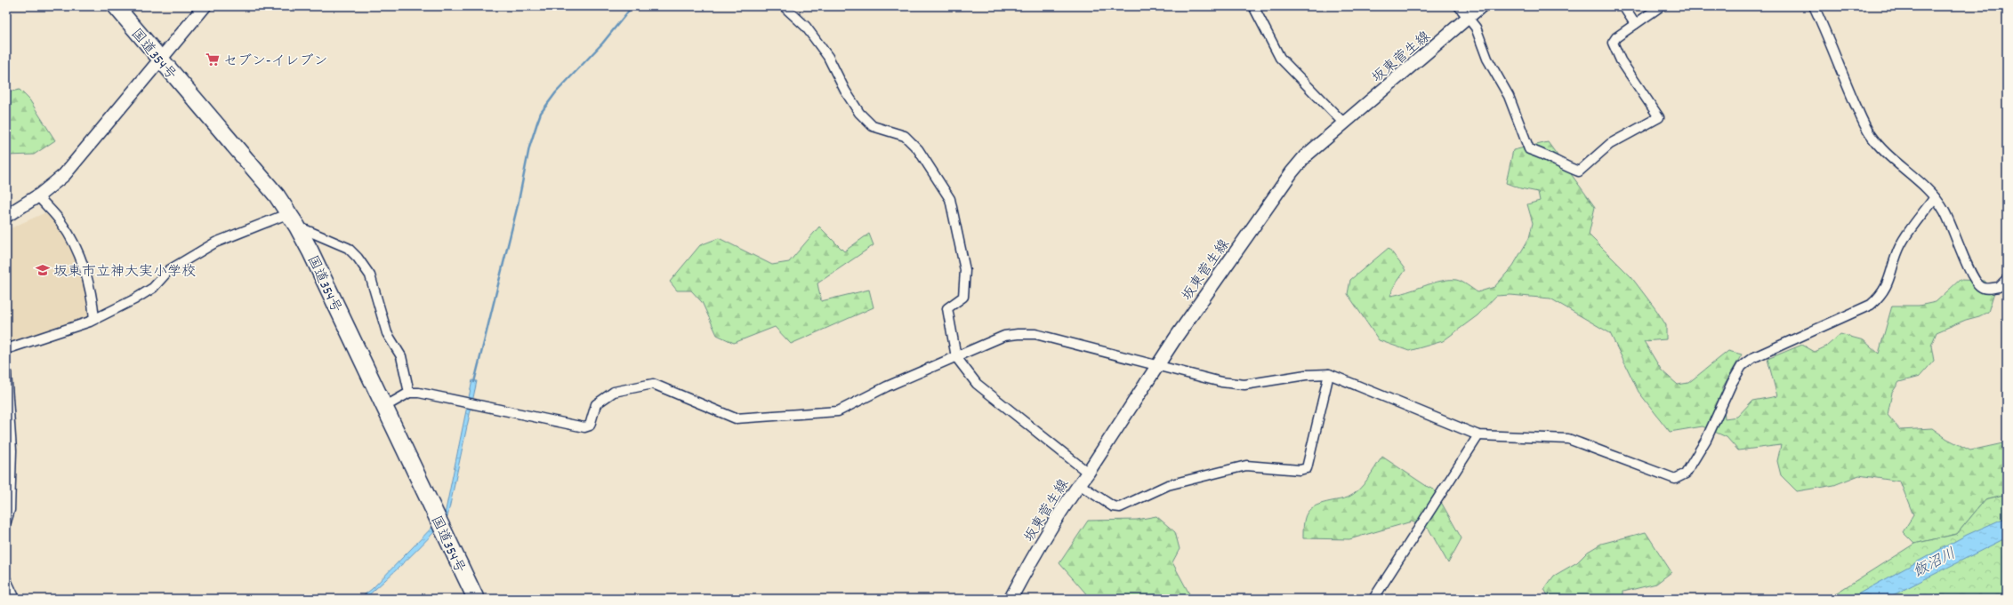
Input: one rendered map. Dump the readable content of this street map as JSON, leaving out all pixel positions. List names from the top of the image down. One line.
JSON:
{"streets":{"highway":["国道354号"],"main road":["坂東菅生線"]},"water":["飯沼川"],"places":{"supermarket":["セブン-イレブン"],"school or university":["坂東市立神大実小学校"]}}
